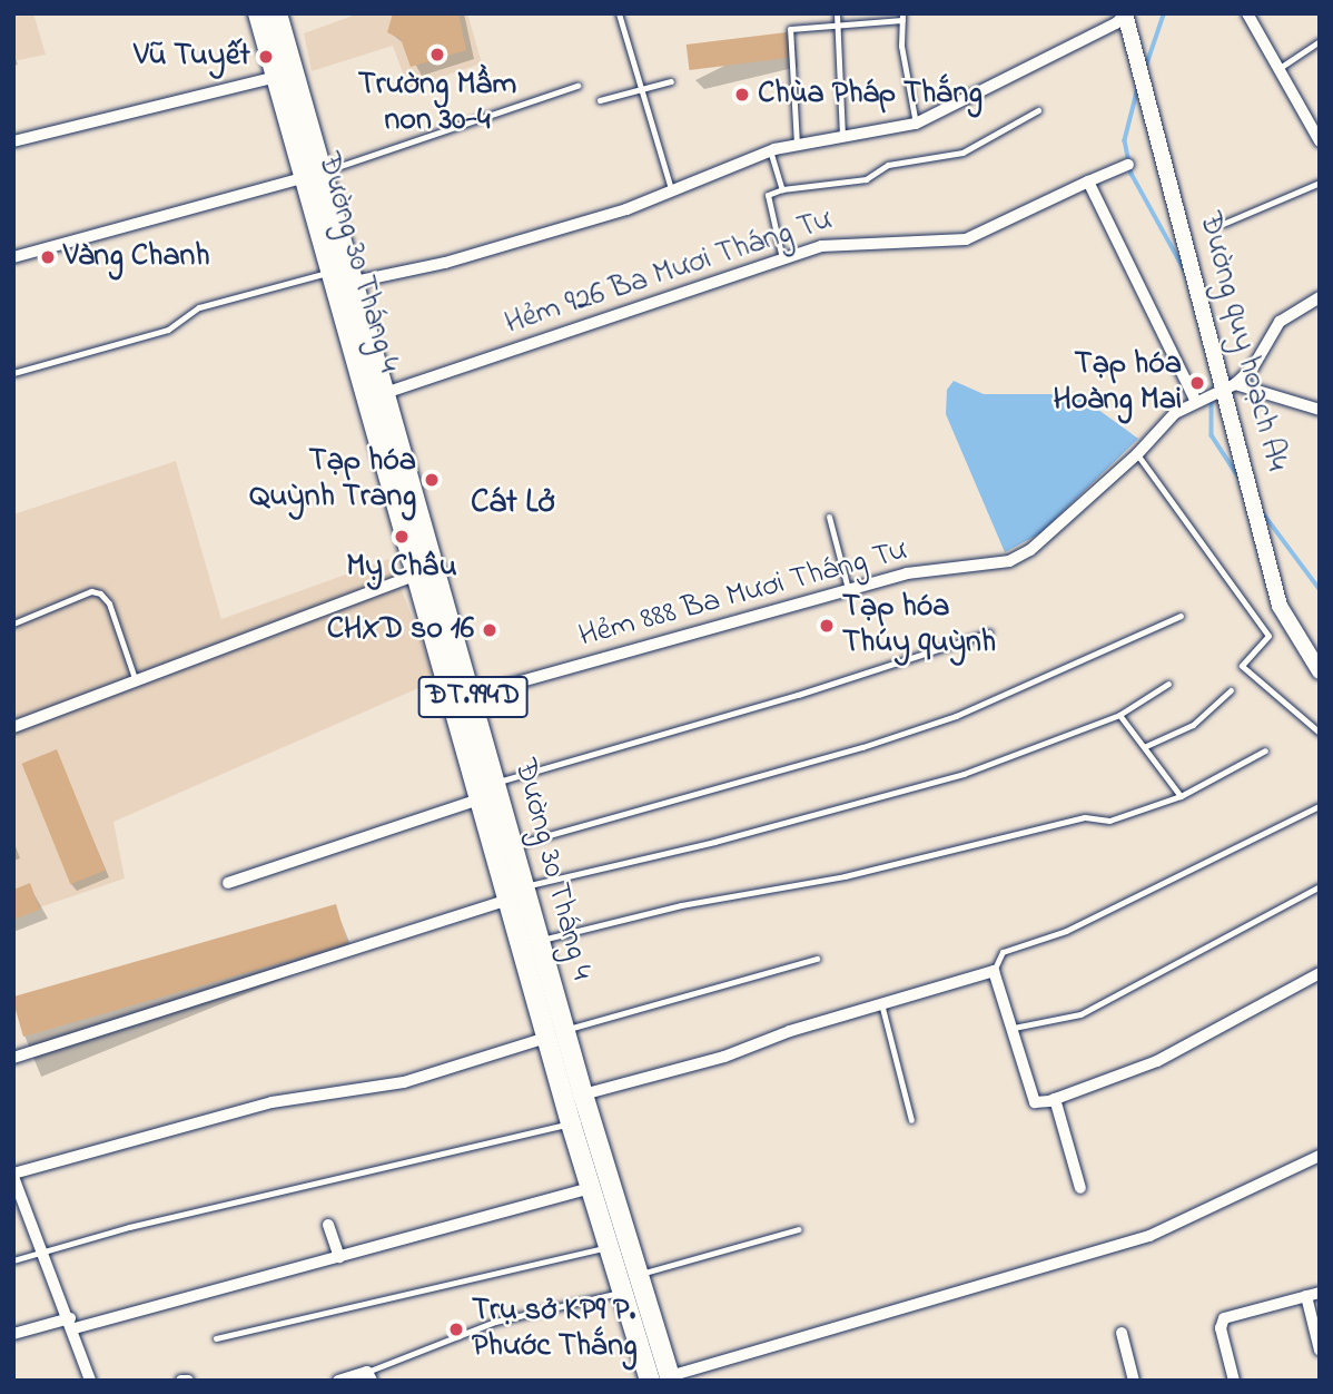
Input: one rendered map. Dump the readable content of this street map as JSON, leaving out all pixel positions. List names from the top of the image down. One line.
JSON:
{"streets":{"main road":["Đường 30 Tháng 4","ĐT.994D"],"street":["Hẻm 926 Ba Mươi Tháng Tư","Đường quy hoạch A4","Hẻm 888 Ba Mươi Tháng Tư"]},"crossings":[["Đường 30 Tháng 4","Hẻm 926 Ba Mươi Tháng Tư"],["Đường 30 Tháng 4","Hẻm 888 Ba Mươi Tháng Tư"],["Đường quy hoạch A4","Hẻm 888 Ba Mươi Tháng Tư"]],"districts":["Cát Lở"],"places":["Trường Mầm non 30-4","Vũ Tuyết","Chùa Pháp Thắng","Vàng Chanh","Tạp hóa Hoàng Mai","Tạp hóa Quỳnh Trang","Mỵ Châu","Tạp hóa Thúy quỳnh","CHXD so 16","Trụ sở KP9 P. Phước Thắng"]}
